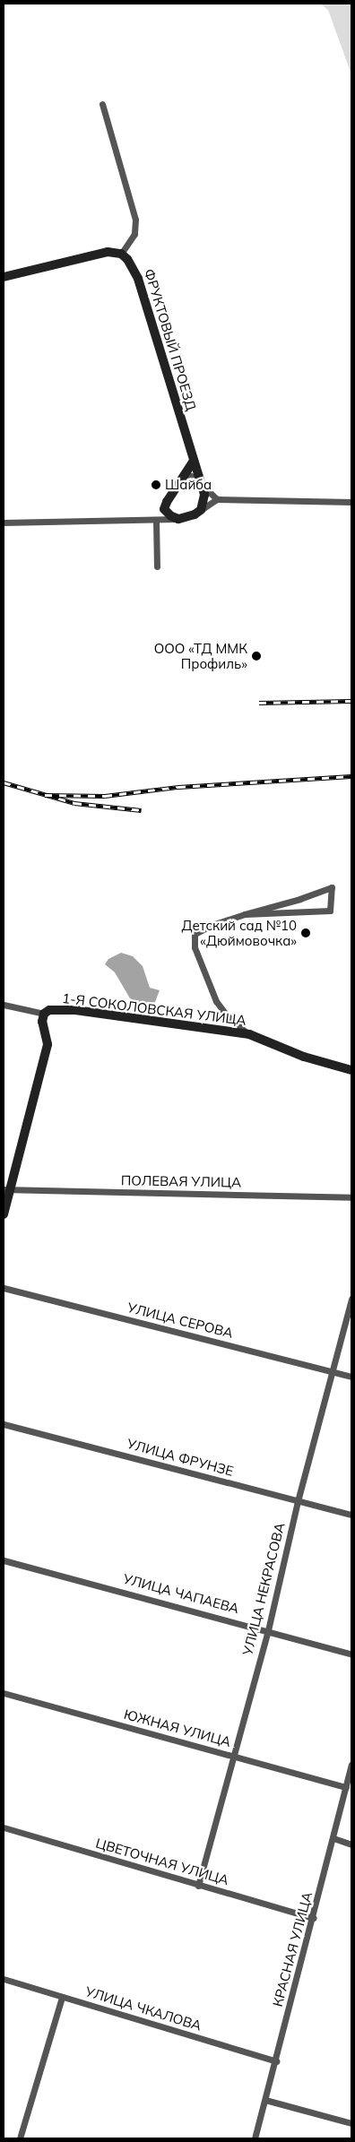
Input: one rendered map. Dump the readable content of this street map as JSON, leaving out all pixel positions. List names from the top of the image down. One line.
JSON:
{"streets":{"street":["ФРУКТОВЫЙ ПРОЕЗД","1-Я СОКОЛОВСКАЯ УЛИЦА","ПОЛЕВАЯ УЛИЦА","УЛИЦА СЕРОВА","УЛИЦА ФРУНЗЕ","УЛИЦА НЕКРАСОВА","УЛИЦА ЧАПАЕВА","ЮЖНАЯ УЛИЦА","ЦВЕТОЧНАЯ УЛИЦА","КРАСНАЯ УЛИЦА","УЛИЦА ЧКАЛОВА"]},"crossings":[["УЛИЦА СЕРОВА","УЛИЦА НЕКРАСОВА"],["УЛИЦА ФРУНЗЕ","УЛИЦА НЕКРАСОВА"],["УЛИЦА НЕКРАСОВА","УЛИЦА ЧАПАЕВА"],["УЛИЦА НЕКРАСОВА","ЮЖНАЯ УЛИЦА"],["УЛИЦА НЕКРАСОВА","ЦВЕТОЧНАЯ УЛИЦА"],["ЮЖНАЯ УЛИЦА","КРАСНАЯ УЛИЦА"],["ЦВЕТОЧНАЯ УЛИЦА","КРАСНАЯ УЛИЦА"],["КРАСНАЯ УЛИЦА","УЛИЦА ЧКАЛОВА"]],"places":["Шайба","ООО «ТД ММК Профиль»","Детский сад №10 «Дюймовочка»"]}
